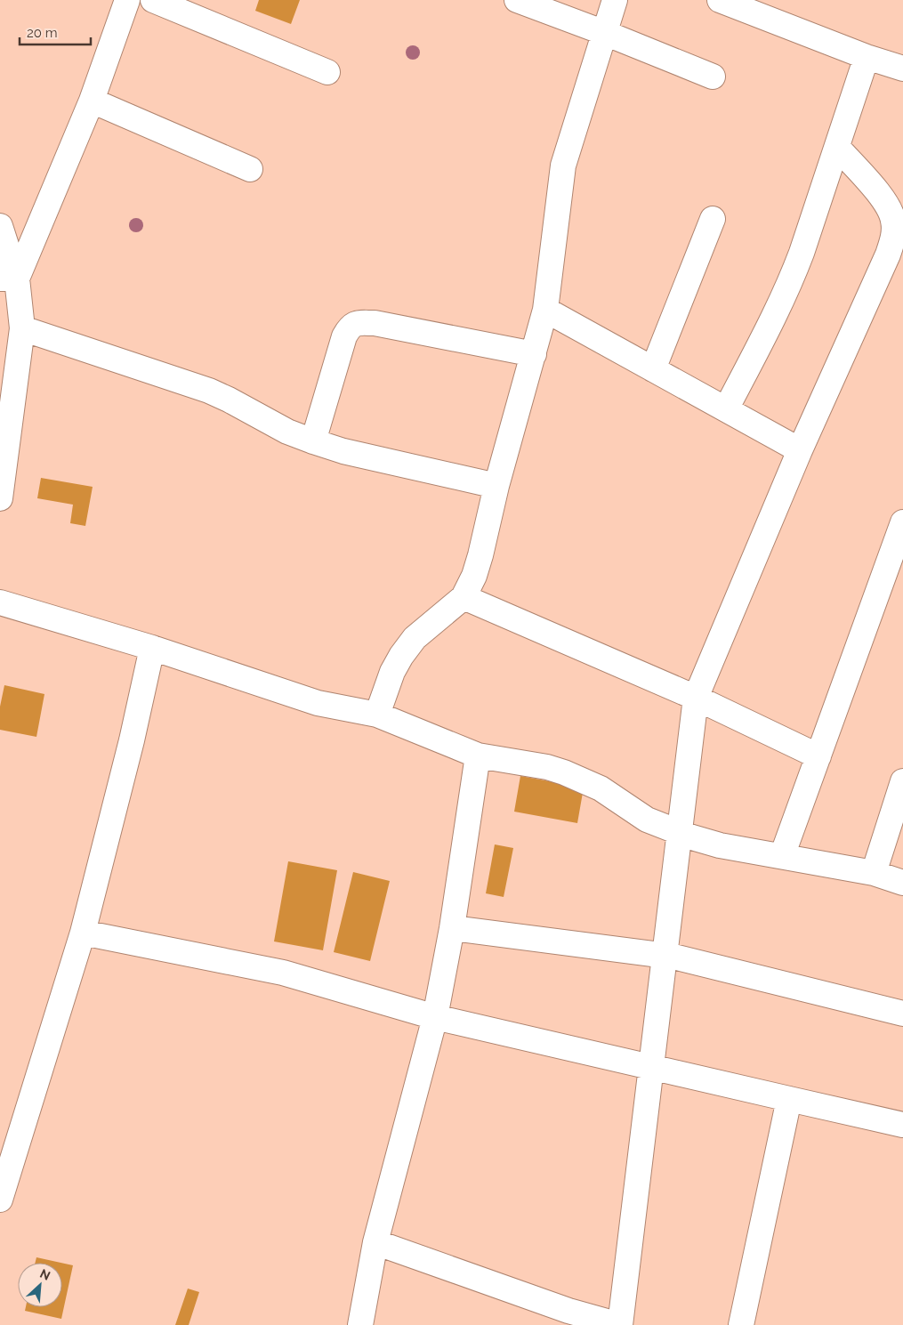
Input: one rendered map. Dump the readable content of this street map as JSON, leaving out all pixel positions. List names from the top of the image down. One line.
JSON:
{"scale_bar":"20 m","north":"top right"}
